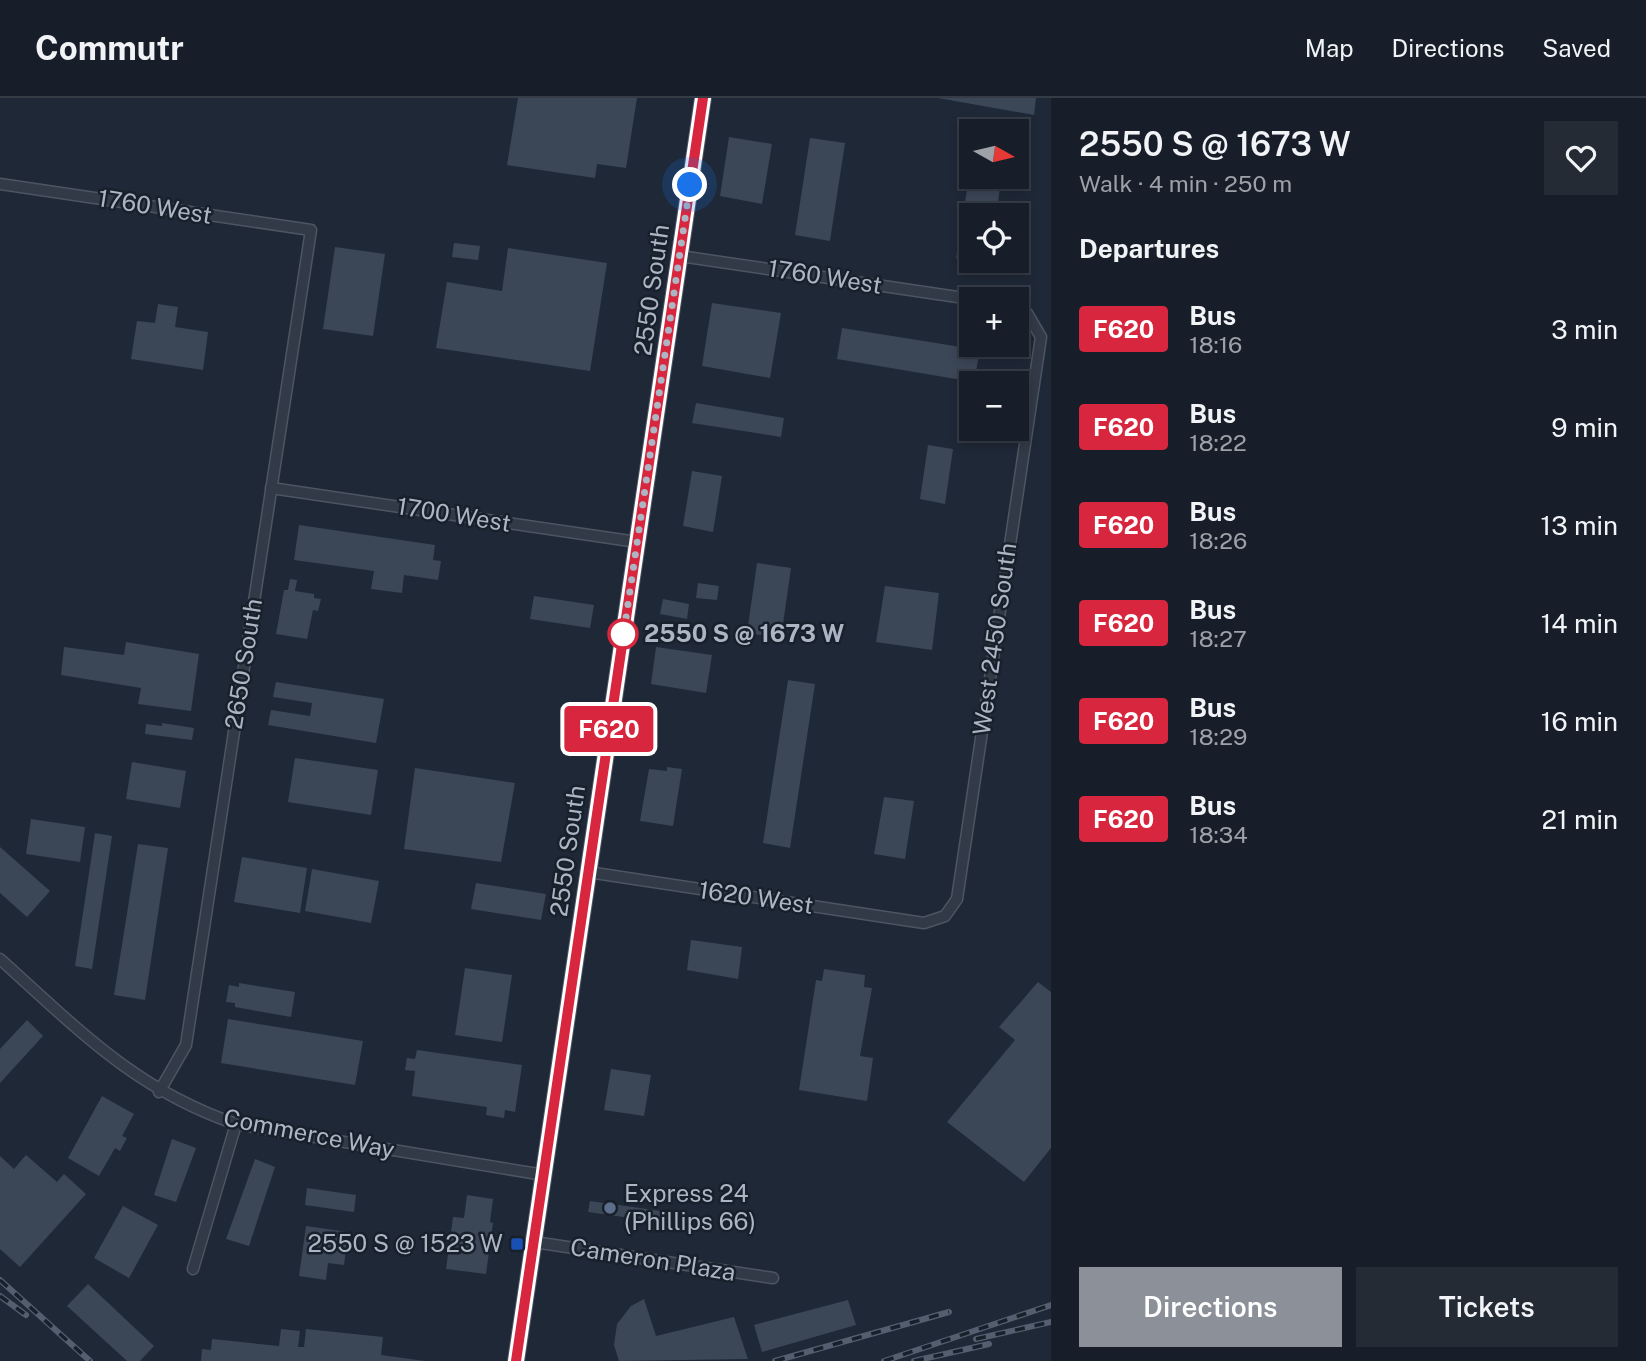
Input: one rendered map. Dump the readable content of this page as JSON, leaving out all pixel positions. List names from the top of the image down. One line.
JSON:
{"streets":{"main road":["2550 South"],"street":["1760 West","1700 West","West 2450 South","2650 South","1620 West","Commerce Way","Cameron Plaza"]},"crossings":[["1760 West","2550 South"],["1760 West","2650 South"],["2550 South","1700 West"],["2550 South","1620 West"],["2550 South","Commerce Way"],["2550 South","Cameron Plaza"],["1700 West","2650 South"],["West 2450 South","1620 West"],["2650 South","Commerce Way"]],"places":{"other":["2550 S @ 1673 W","Express 24 (Phillips 66)"],"transit":["2550 S @ 1523 W"]},"lines":["bus line F620"],"north":"right","page":{"header":"Commutr","nav":["Map","Directions","Saved"],"on_map":"F620","heading":[["2550 S @ 1673 W","Walk · 4 min · 250 m"],"Departures"],"map_buttons":["+","−"],"list":[{"mark":"F620","name":"Bus","note":"18:16","value":"3 min"},{"mark":"F620","name":"Bus","note":"18:22","value":"9 min"},{"mark":"F620","name":"Bus","note":"18:26","value":"13 min"},{"mark":"F620","name":"Bus","note":"18:27","value":"14 min"},{"mark":"F620","name":"Bus","note":"18:29","value":"16 min"},{"mark":"F620","name":"Bus","note":"18:34","value":"21 min"}],"buttons":["Directions","Tickets"]}}
